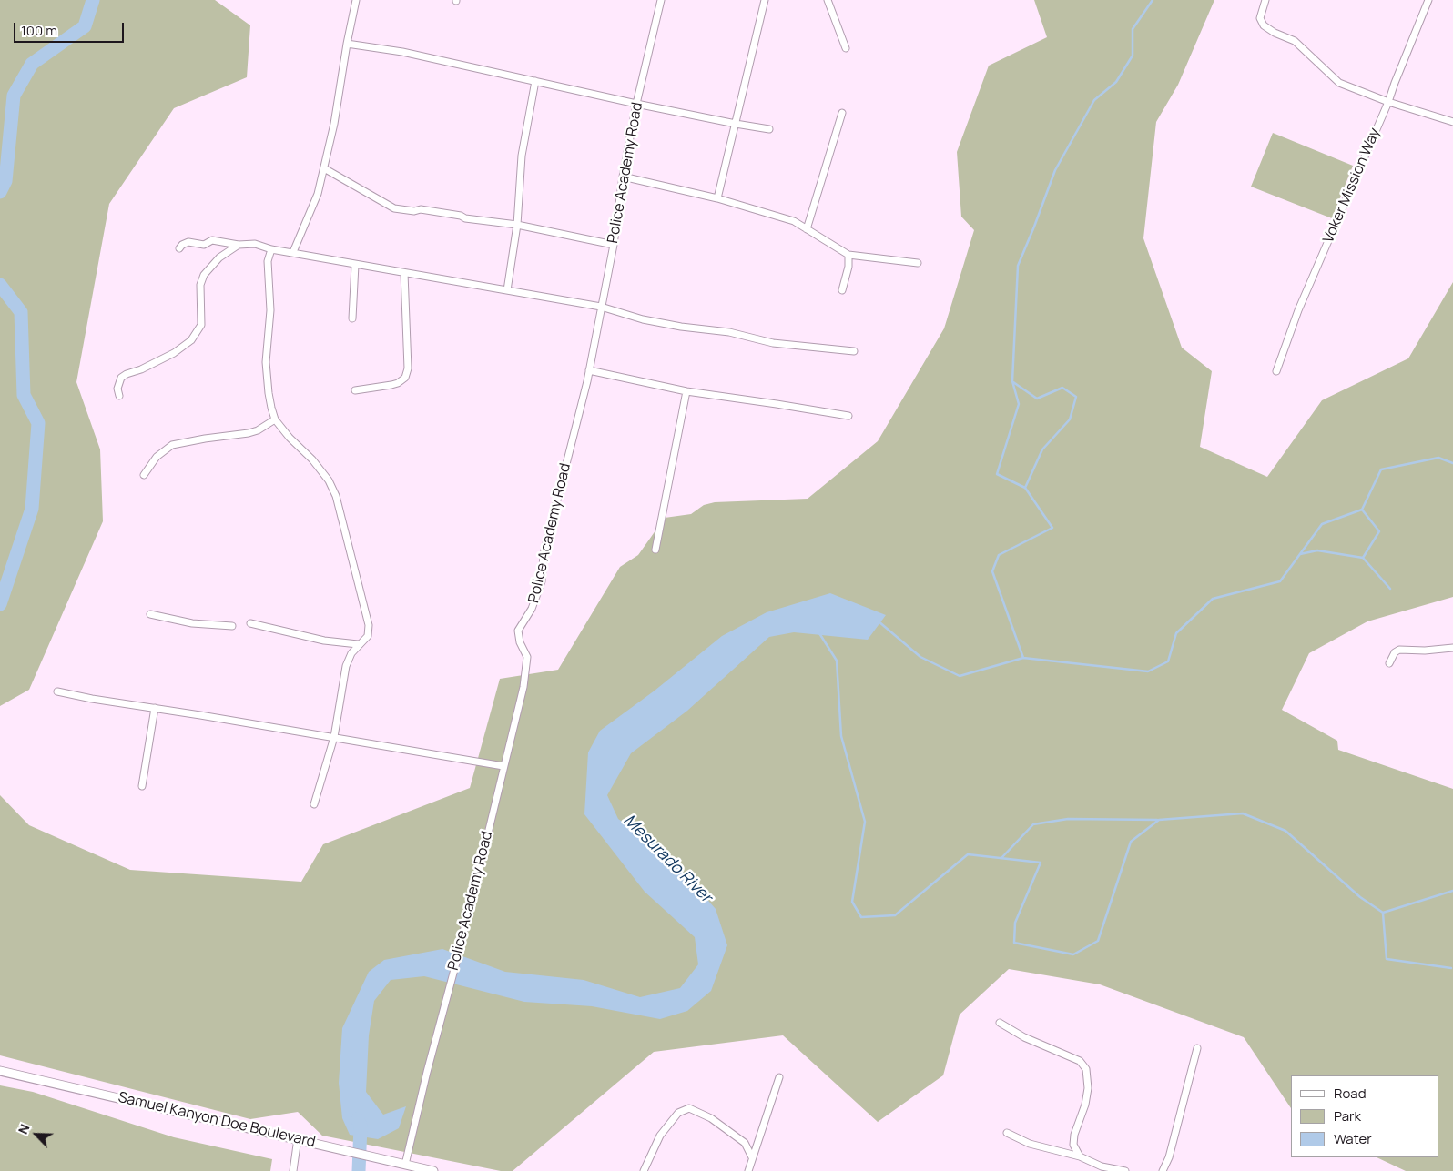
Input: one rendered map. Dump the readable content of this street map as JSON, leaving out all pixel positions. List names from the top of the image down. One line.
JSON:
{"streets":{"street":["Police Academy Road","Voker Mission Way","Samuel Kanyon Doe Boulevard"]},"crossings":[["Police Academy Road","Samuel Kanyon Doe Boulevard"]],"water":["Mesurado River"],"legend":["Road","Park","Water"],"scale_bar":"100 m","north":"top left"}
